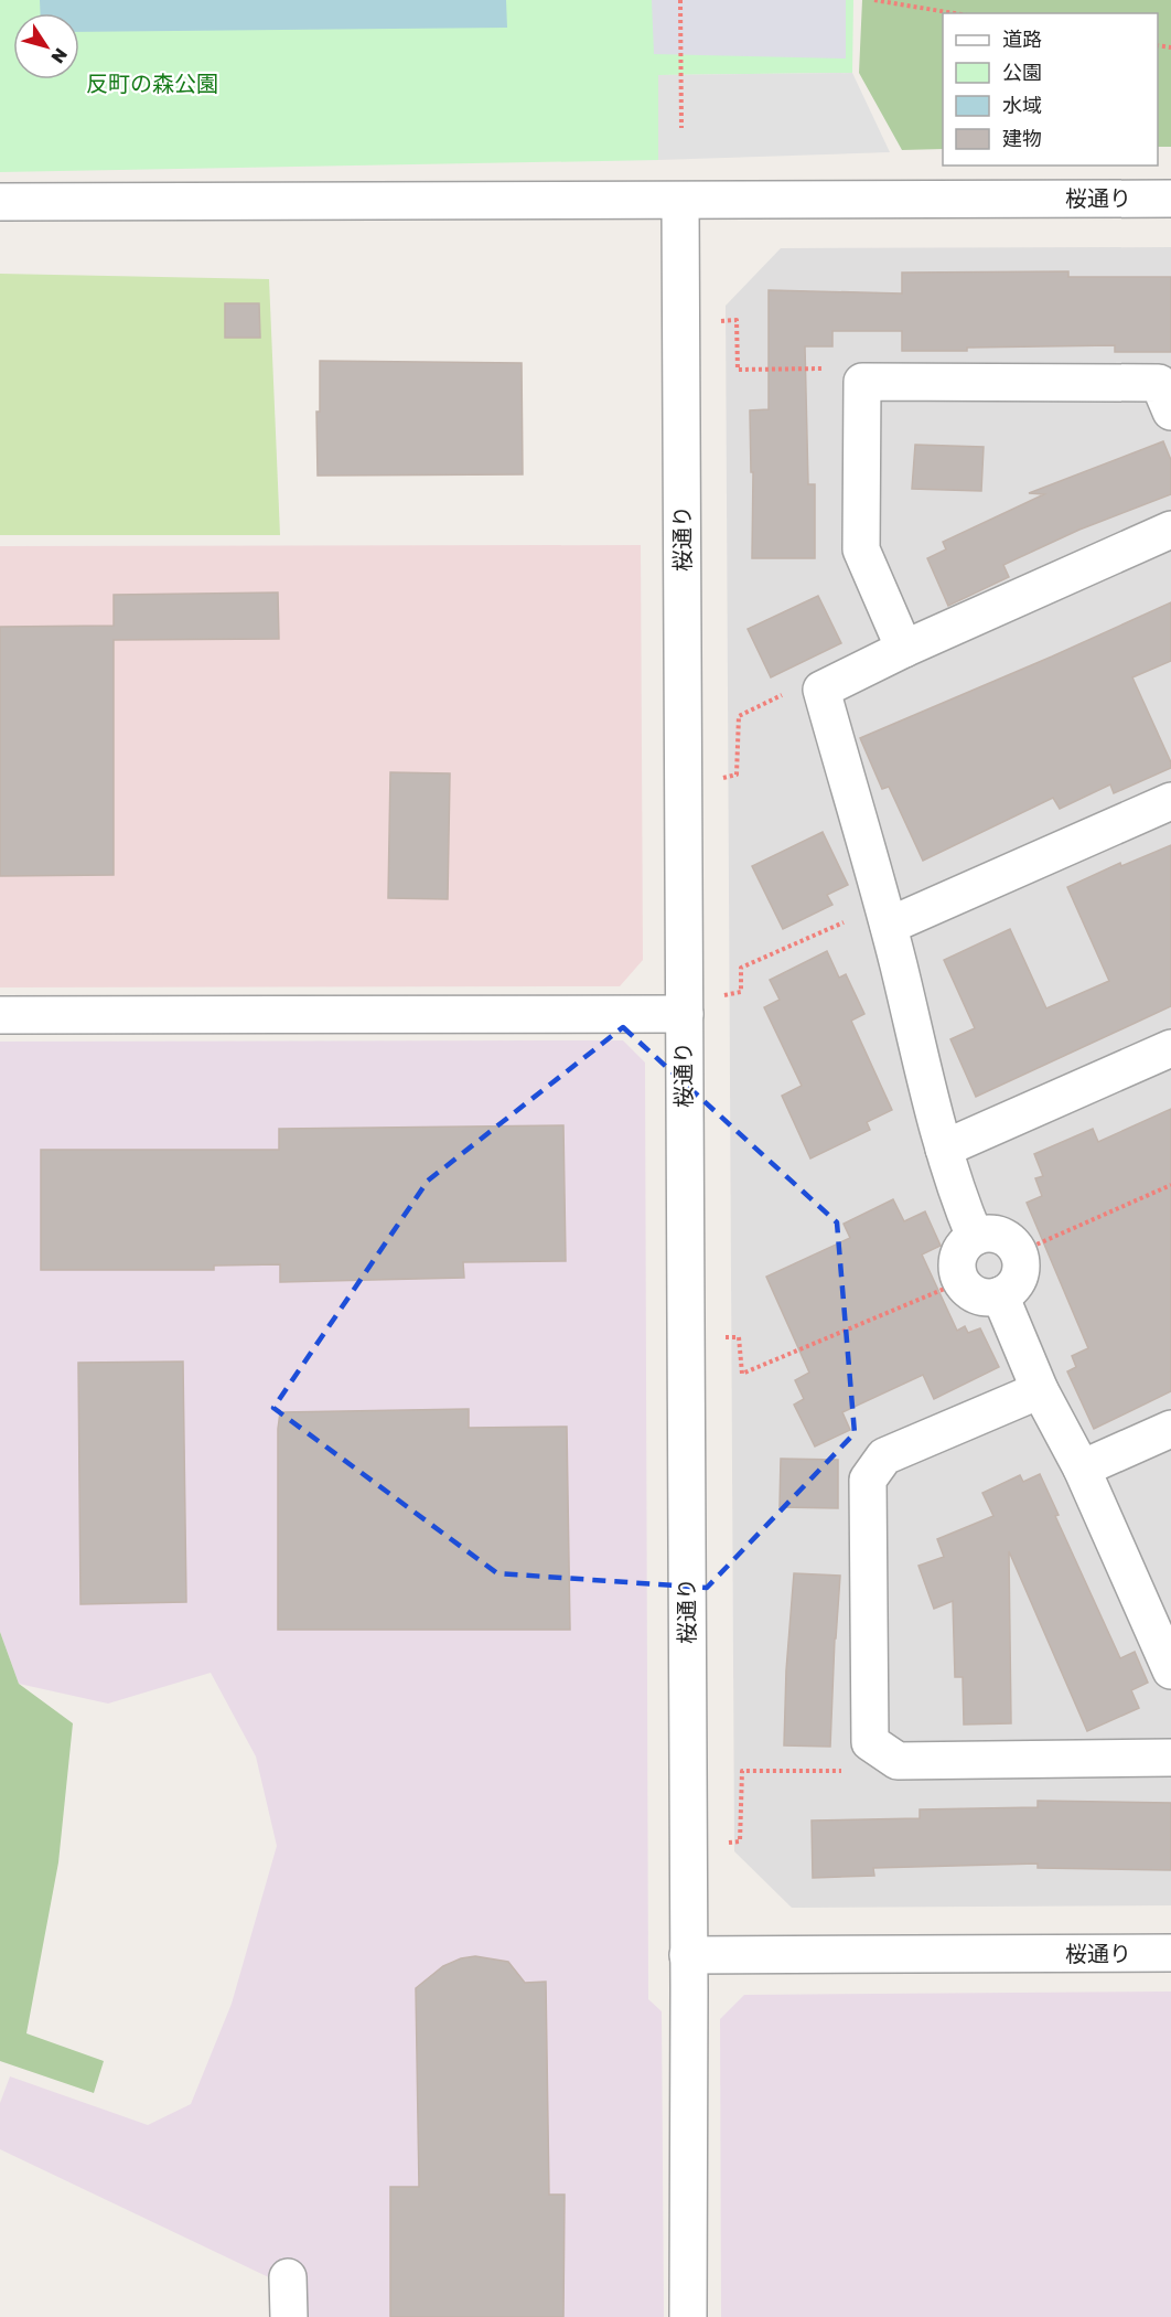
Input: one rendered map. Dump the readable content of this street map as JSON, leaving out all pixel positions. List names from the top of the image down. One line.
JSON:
{"streets":{"street":["桜通り"]},"parks":["反町の森公園"],"legend":["道路","公園","水域","建物"],"north":"bottom right"}
